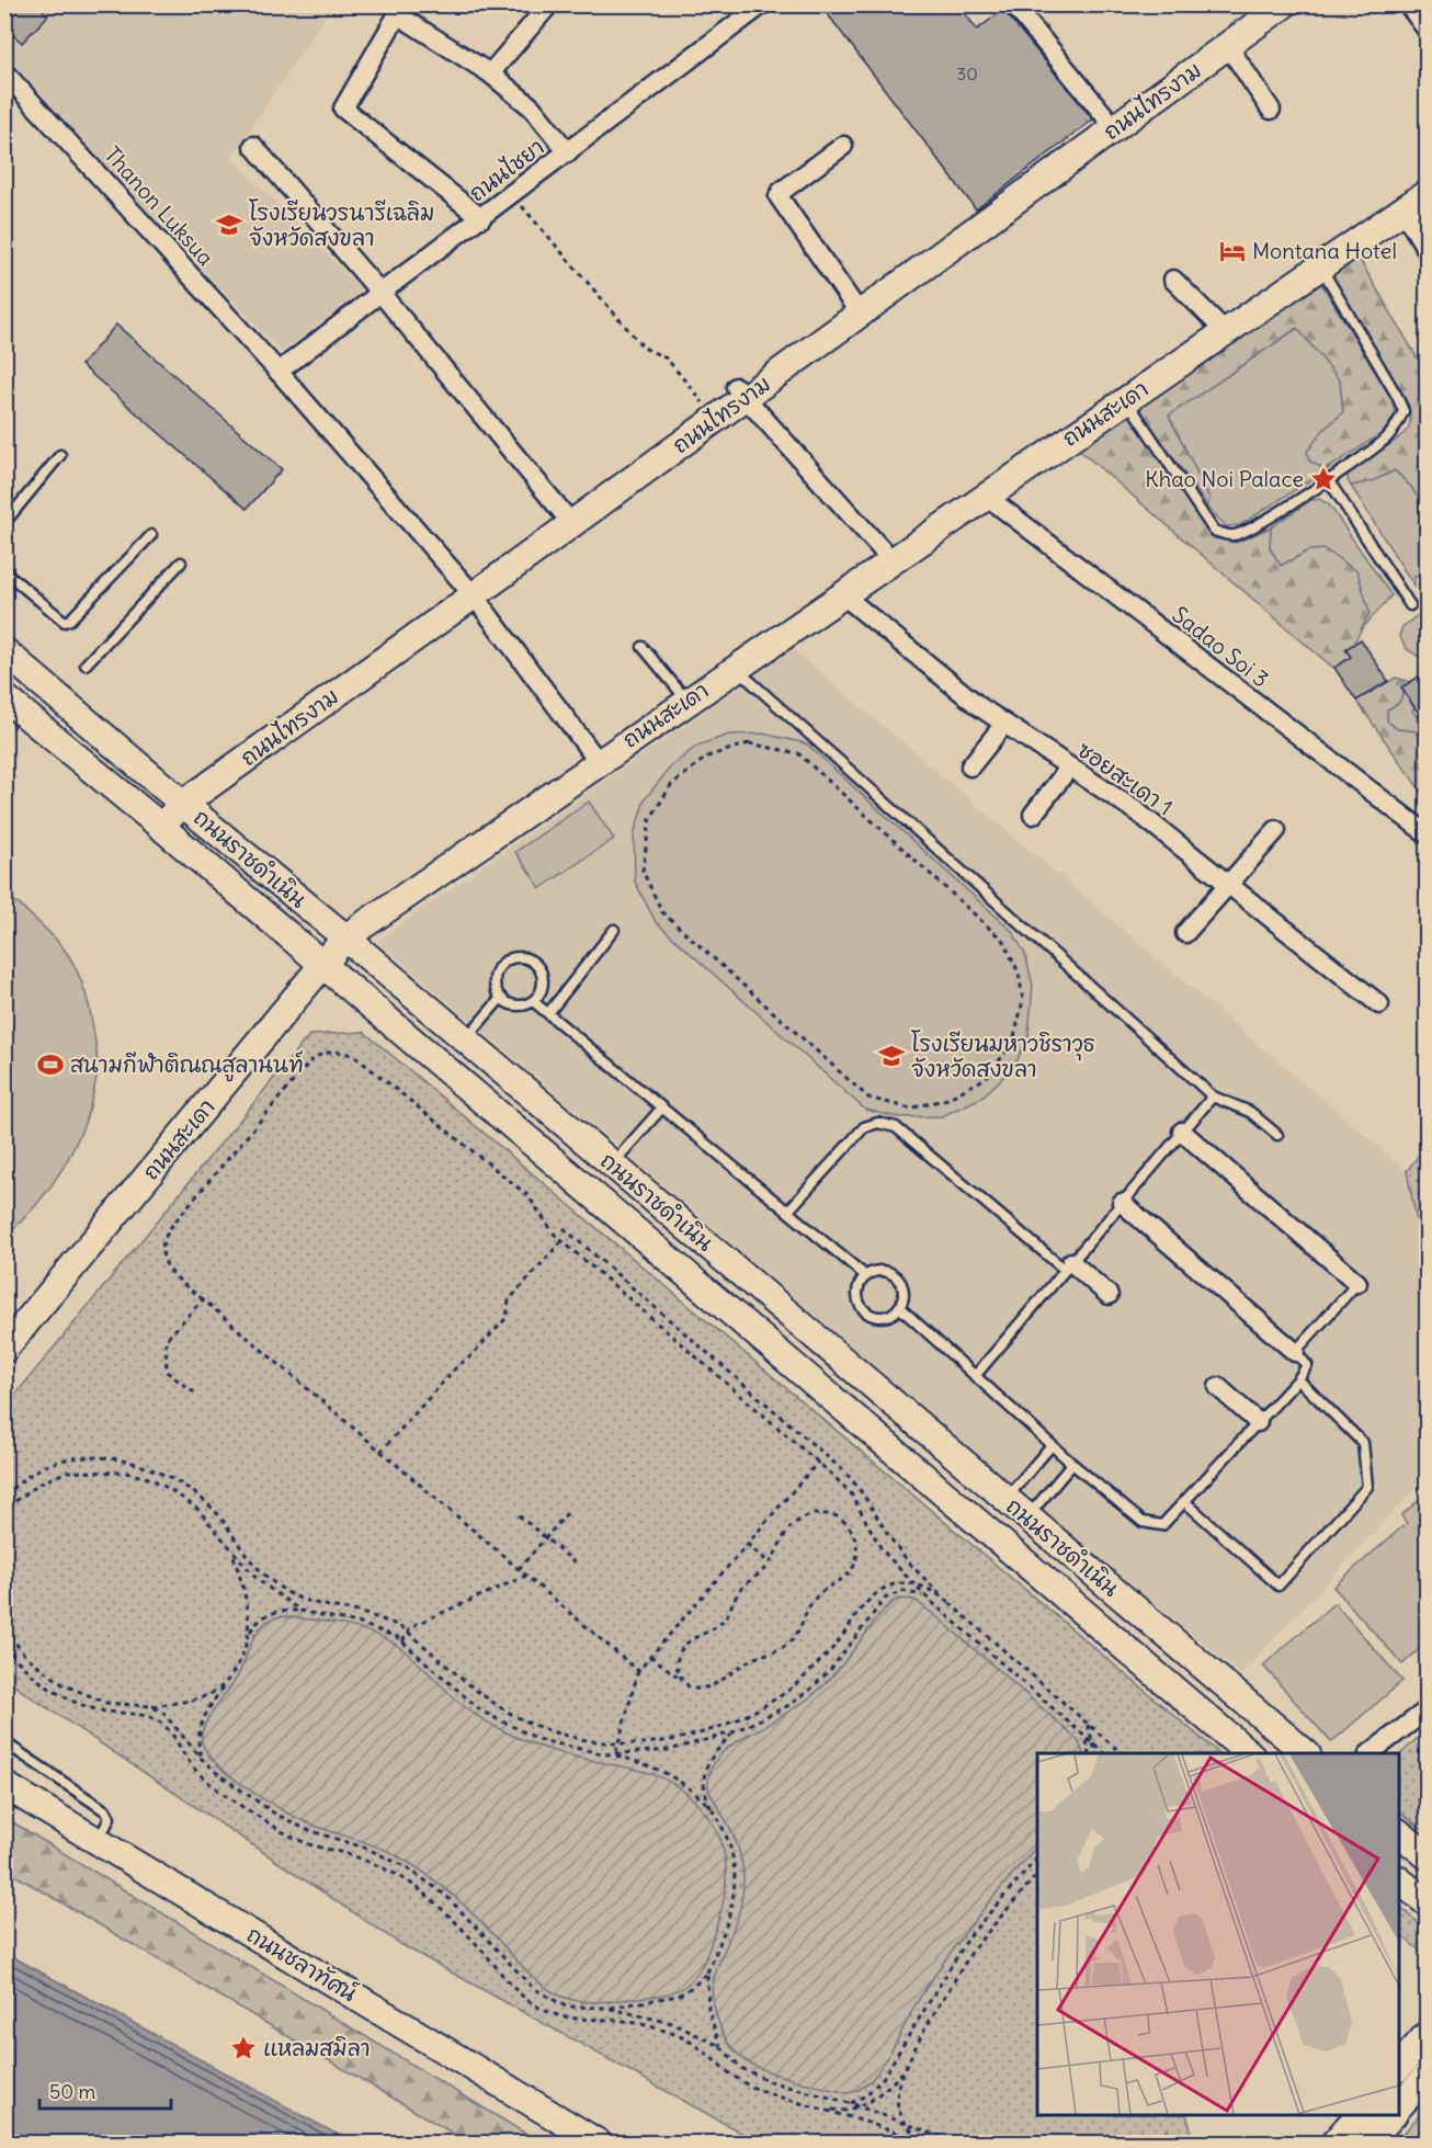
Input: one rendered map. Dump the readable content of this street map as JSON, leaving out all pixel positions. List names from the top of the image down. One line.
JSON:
{"streets":{"street":["ถนนไทรงาม","ถนนไชยา","Thanon Luksua","ถนนสะเดา","Sadao Soi 3","ซอยสะเดา 1","ถนนราชดำเนิน","ถนนชลาทัศน์"]},"crossings":[["ถนนไทรงาม","Thanon Luksua"],["ถนนไทรงาม","ถนนราชดำเนิน"],["ถนนไชยา","Thanon Luksua"],["Thanon Luksua","ถนนสะเดา"],["ถนนสะเดา","Sadao Soi 3"],["ถนนสะเดา","ซอยสะเดา 1"],["ถนนสะเดา","ถนนราชดำเนิน"]],"places":{"school or university":["โรงเรียนวรนารีเฉลิม จังหวัดสงขลา","โรงเรียนมหาวชิราวุธ จังหวัดสงขลา"],"hotel":["Montana Hotel"],"place":["Khao Noi Palace","แหลมสมิลา"],"sports":["สนามกีฬาติณณสูลานนท์"]},"house_numbers":["30"],"scale_bar":"50 m"}
